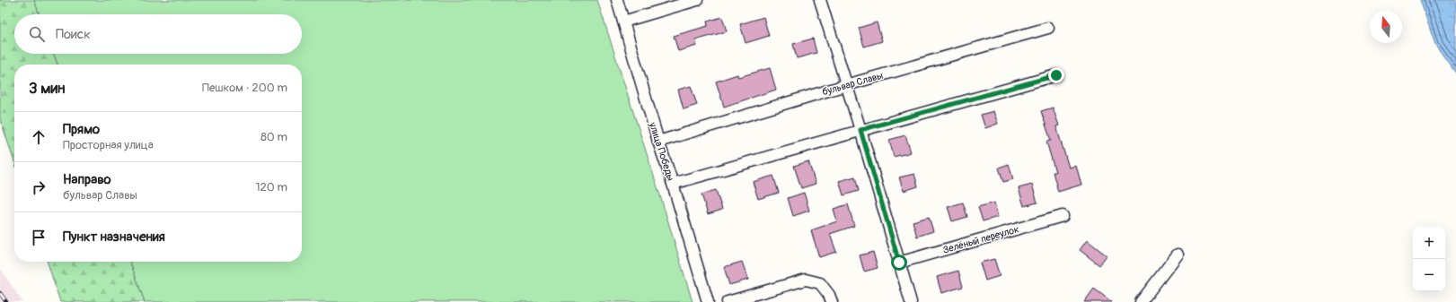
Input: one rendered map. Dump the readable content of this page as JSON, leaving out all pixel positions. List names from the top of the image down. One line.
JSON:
{"streets":{"street":["бульвар Славы","улица Победы","Зелёный переулок"]},"crossings":[["бульвар Славы","улица Победы"]],"north":"top","page":{"search":"Поиск","heading":["3 мин","Пешком · 200 m"],"list":[["Прямо","Просторная улица","80 m"],["Направо","бульвар Славы","120 m"],"Пункт назначения"],"map_buttons":["+","−"]}}
